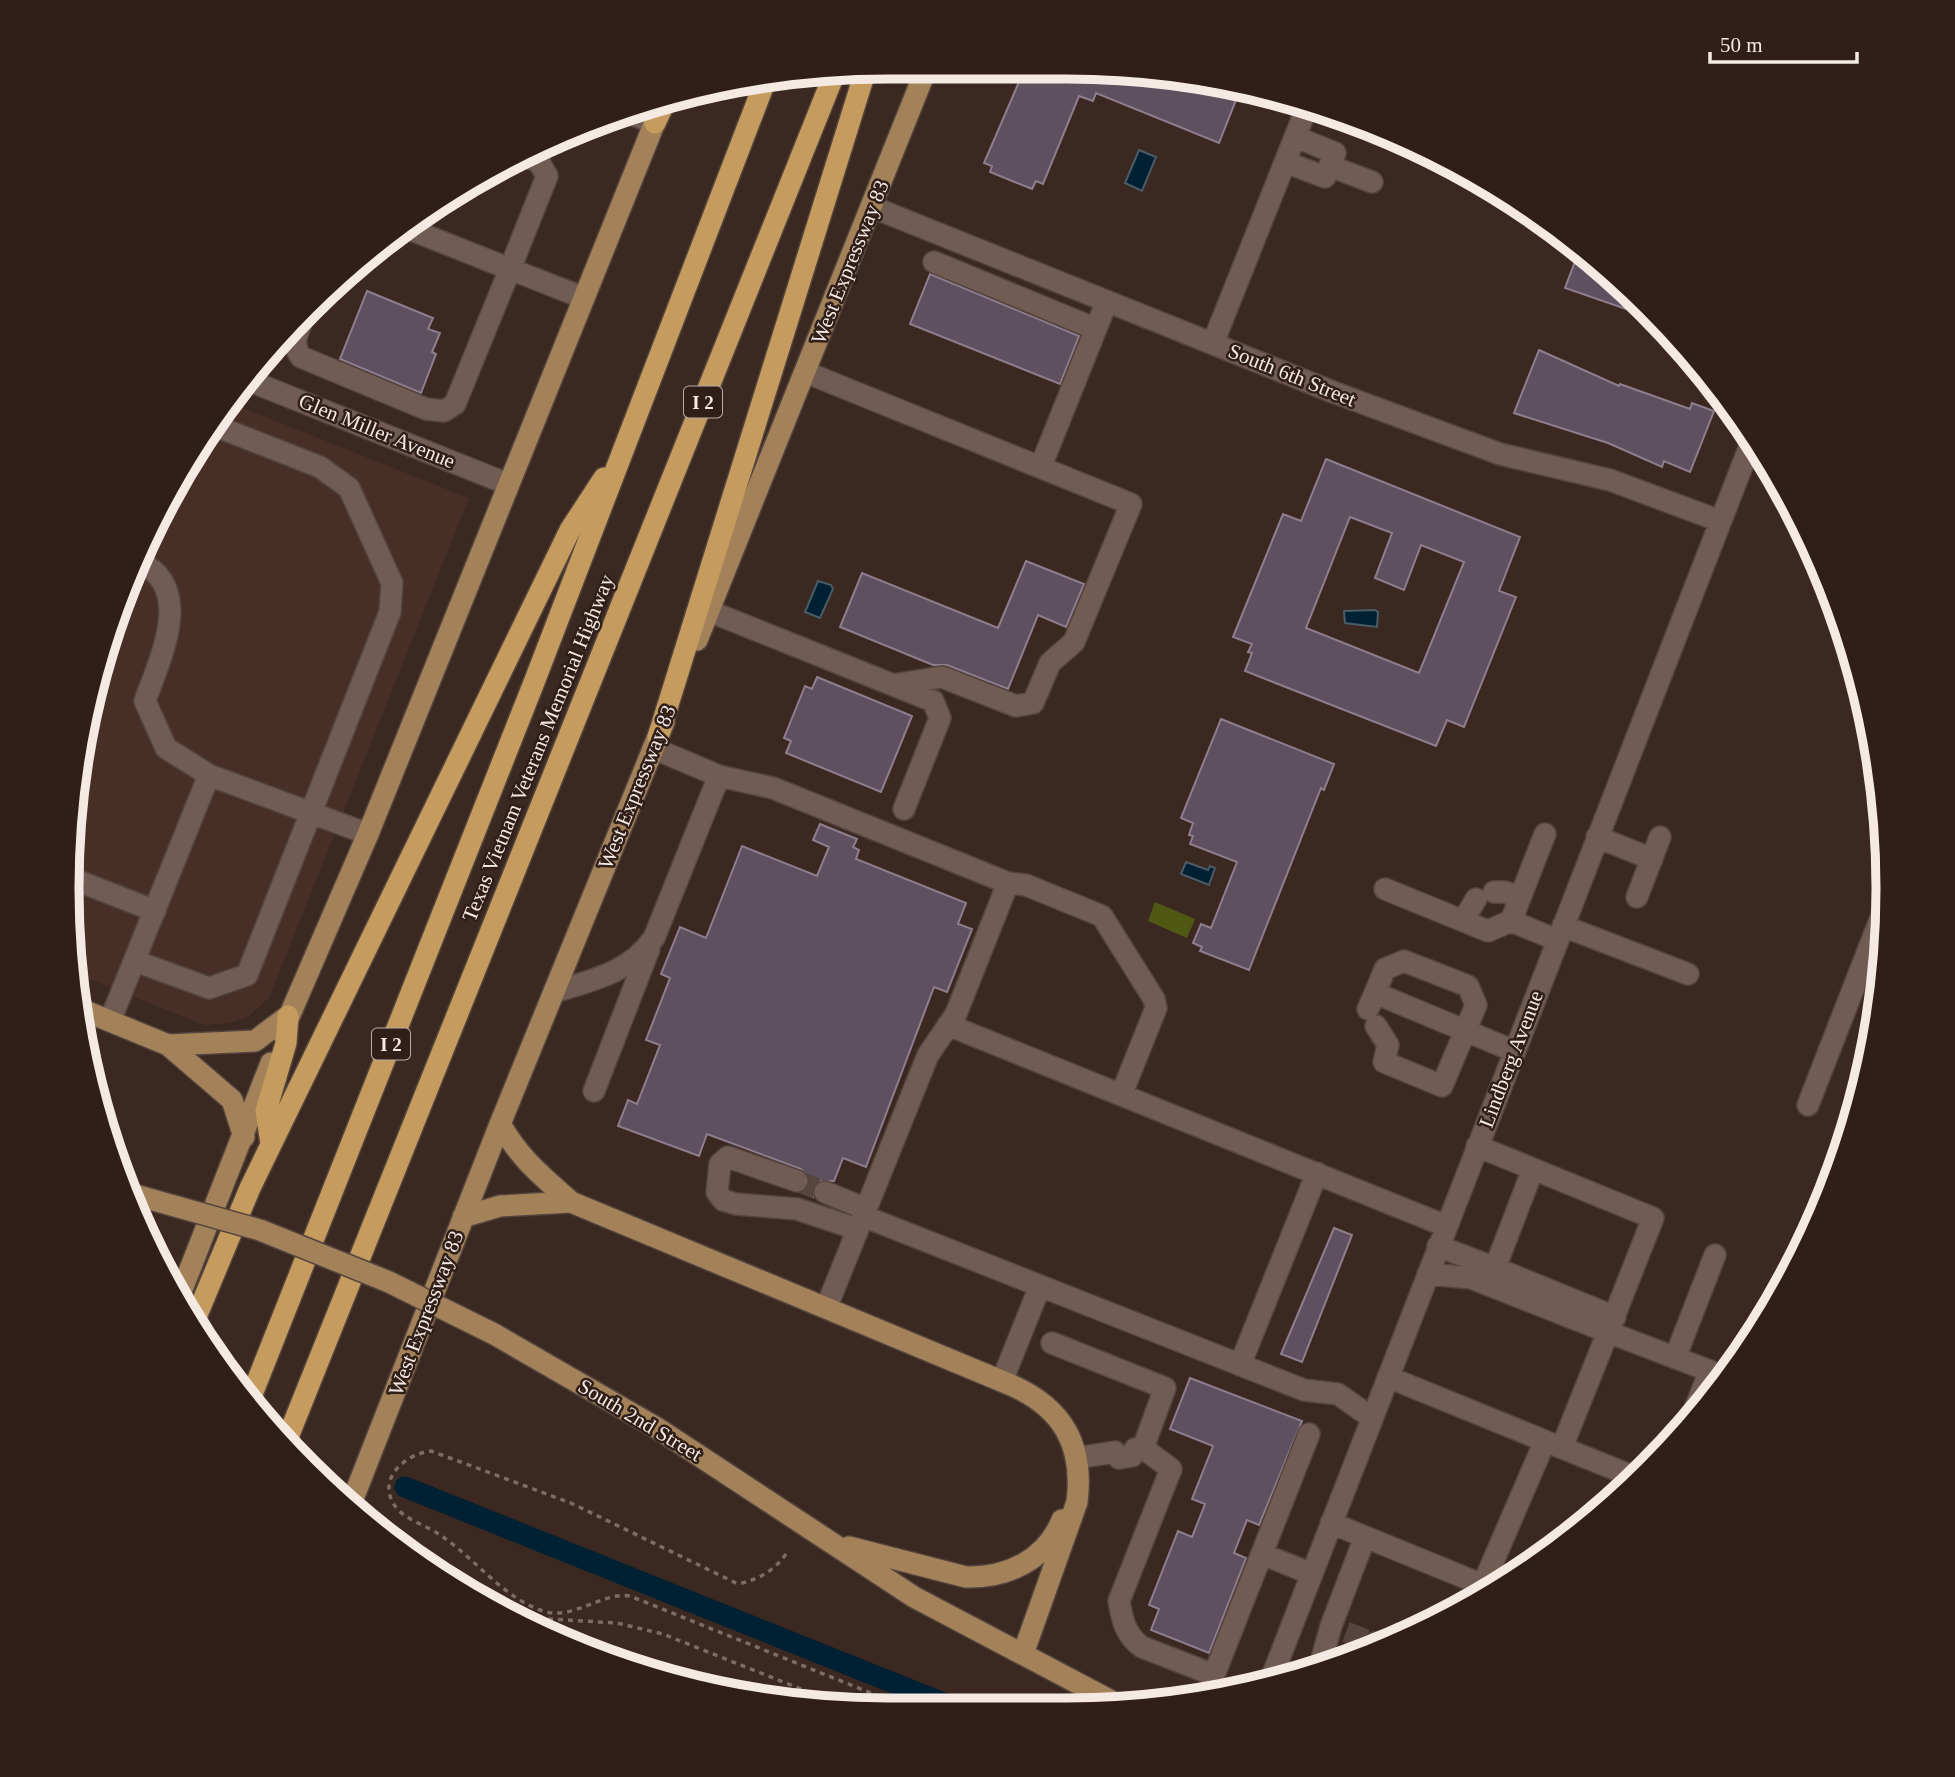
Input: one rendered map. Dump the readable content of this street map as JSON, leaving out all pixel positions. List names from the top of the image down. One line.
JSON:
{"streets":{"highway":["I 2","Texas Vietnam Veterans Memorial Highway"],"main road":["West Expressway 83","South 2nd Street"],"street":["South 6th Street","Glen Miller Avenue","Lindberg Avenue"]},"crossings":[["West Expressway 83","South 6th Street"],["South 6th Street","Lindberg Avenue"]],"scale_bar":"50 m"}
